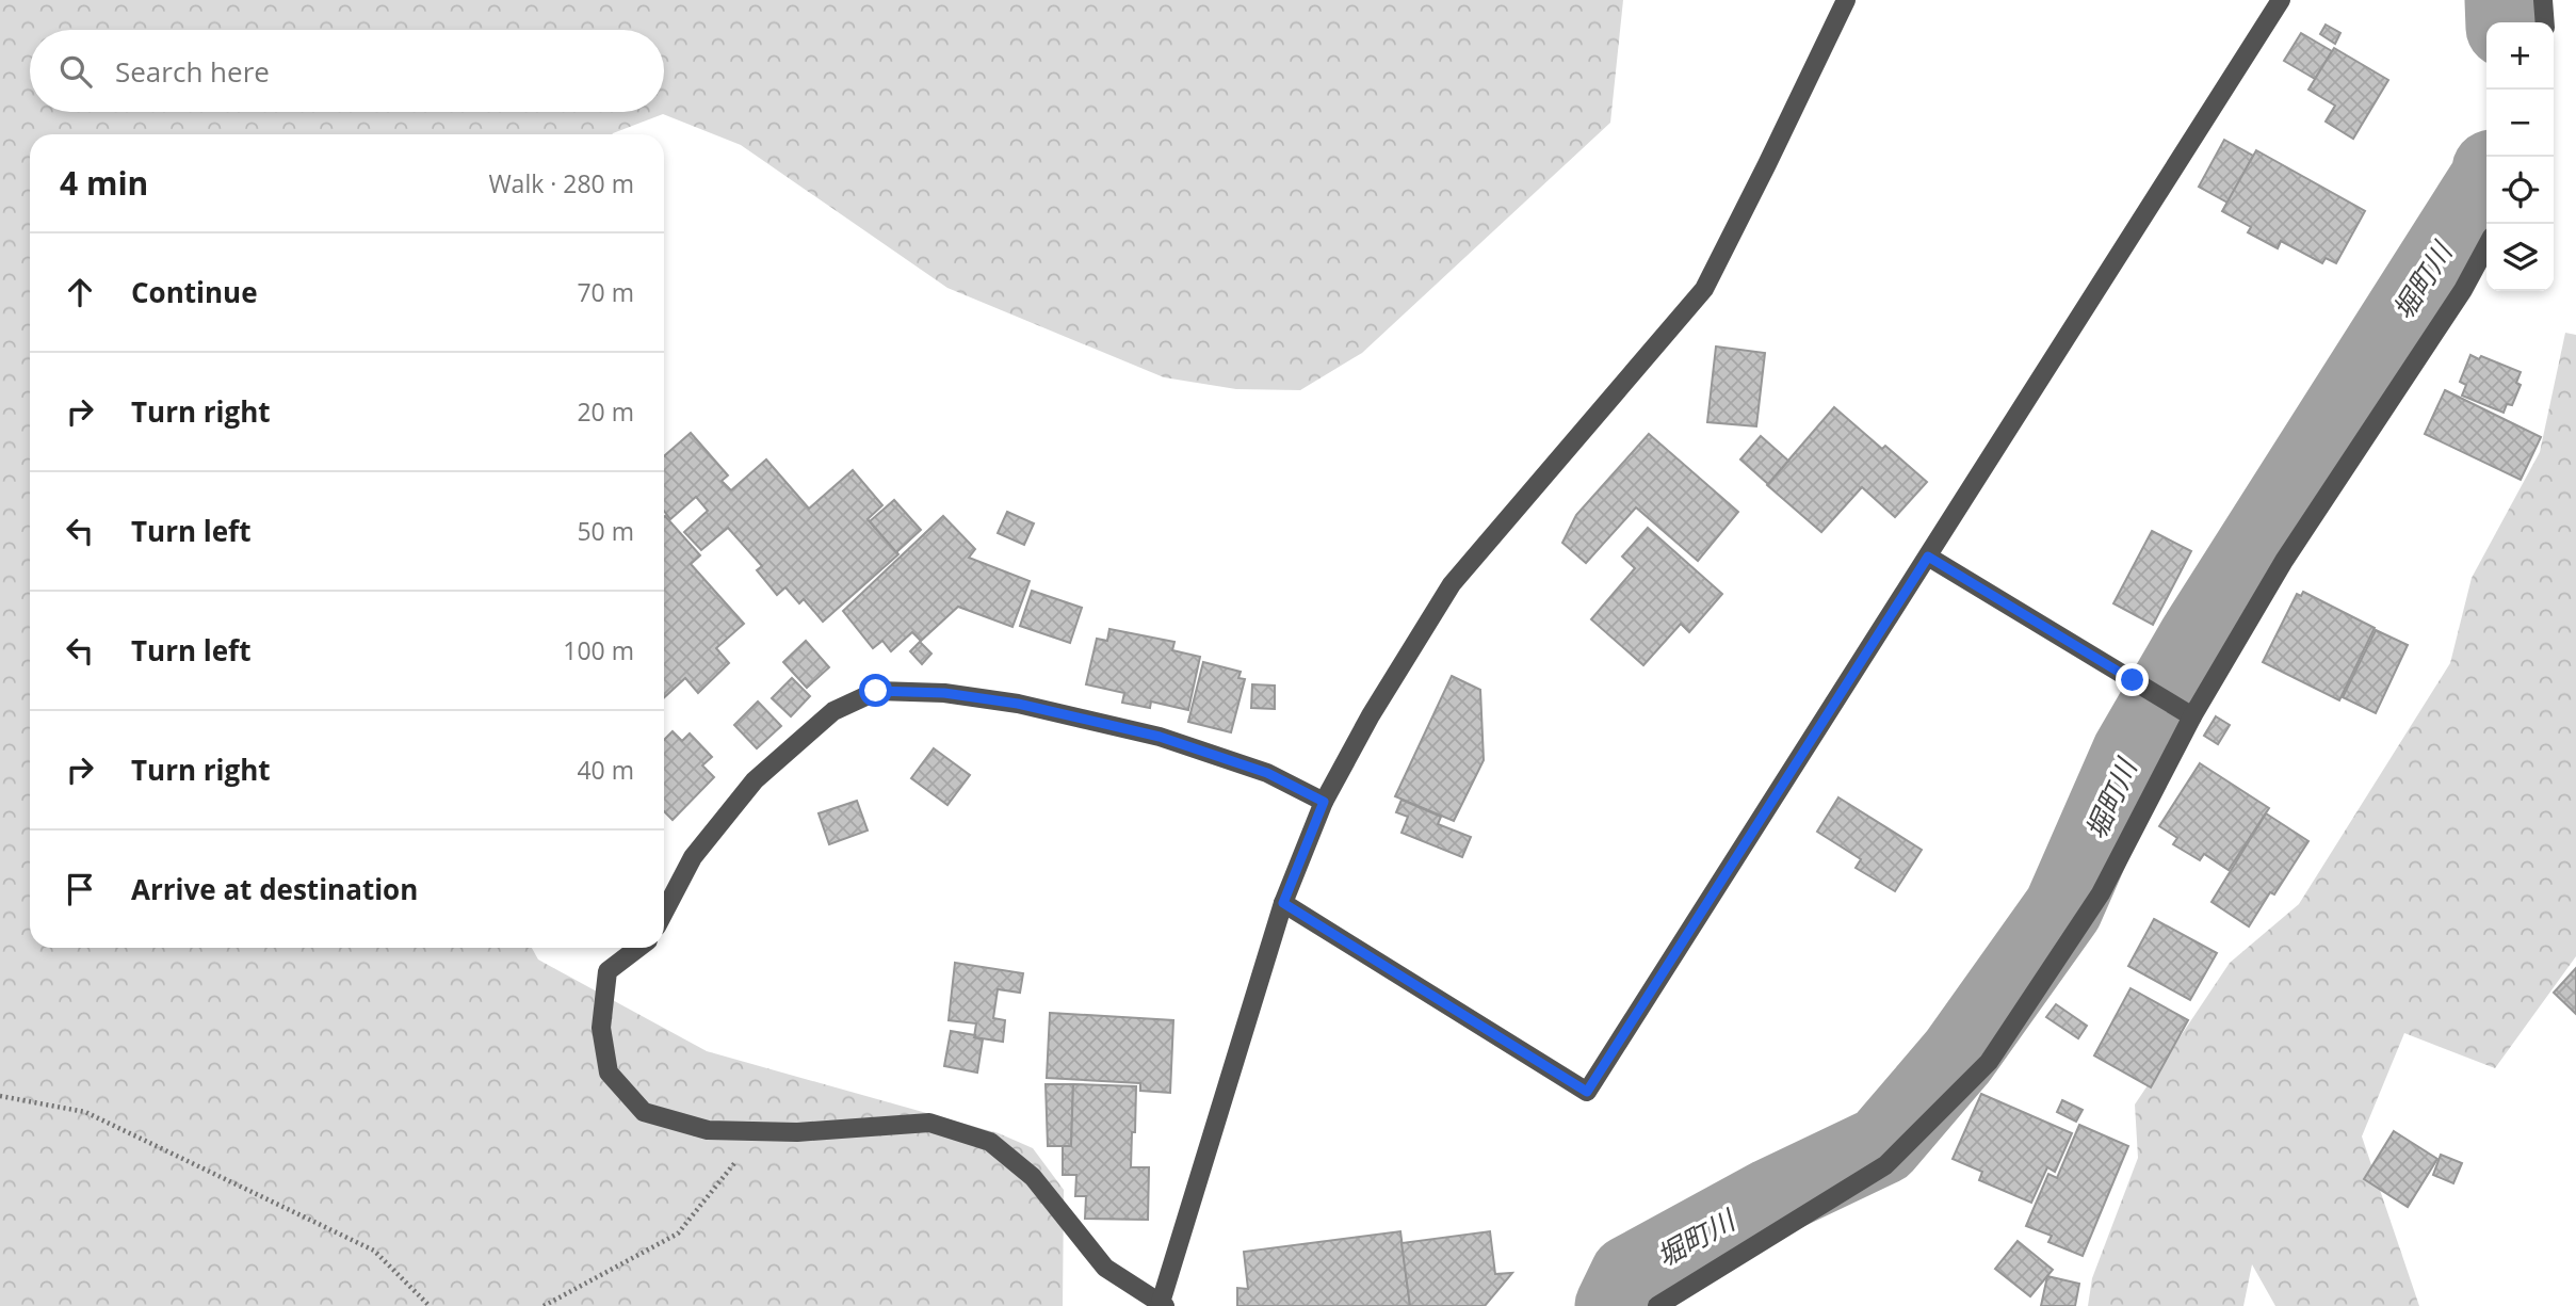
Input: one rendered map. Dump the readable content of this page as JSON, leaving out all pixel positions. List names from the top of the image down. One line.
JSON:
{"water":["堀町川"],"page":{"map_buttons":["+","−"],"search":"Search here","heading":["4 min","Walk · 280 m"],"list":[["Continue","70 m"],["Turn right","20 m"],["Turn left","50 m"],["Turn left","100 m"],["Turn right","40 m"],"Arrive at destination"]}}
